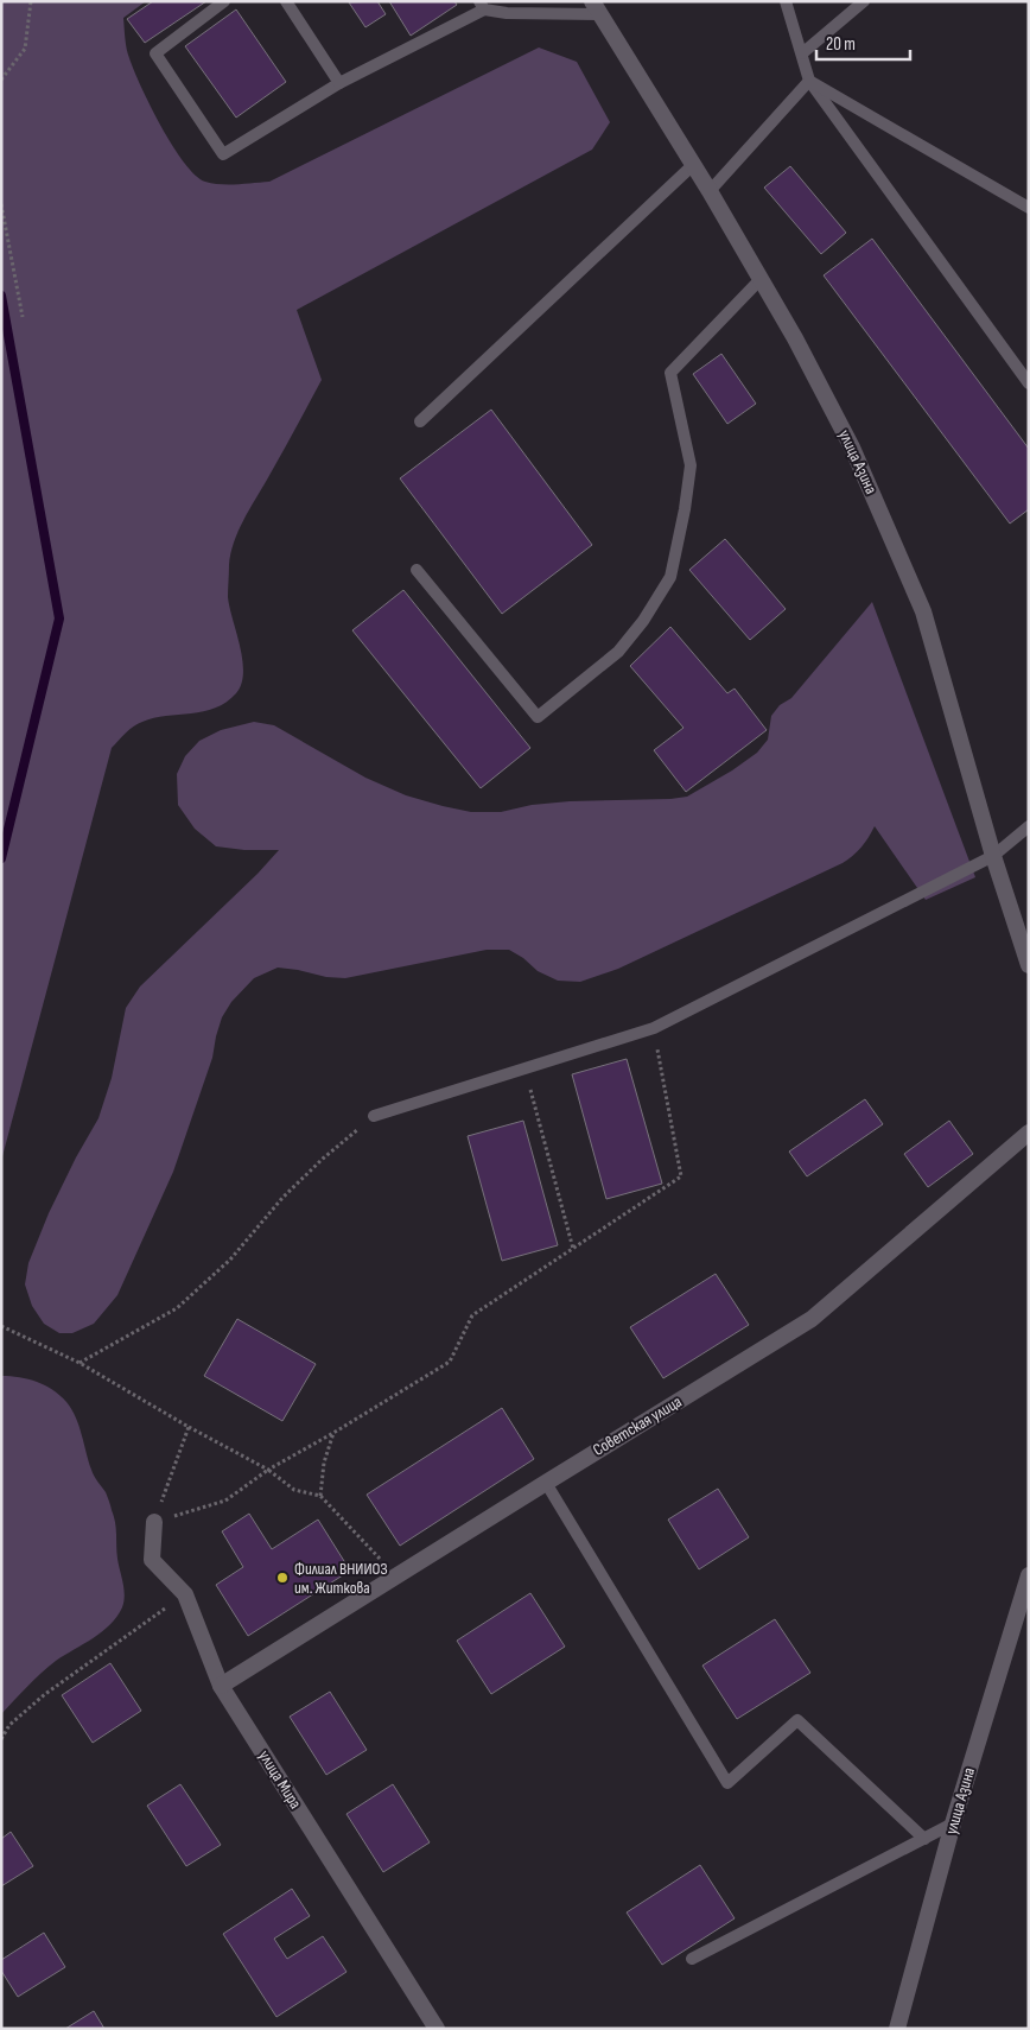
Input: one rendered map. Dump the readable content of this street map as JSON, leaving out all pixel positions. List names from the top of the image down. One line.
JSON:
{"streets":{"street":["улица Азина","Советская улица","улица Мира"]},"crossings":[["Советская улица","улица Мира"]],"places":["Филиал ВНИИОЗ им. Житкова"],"scale_bar":"20 m"}
